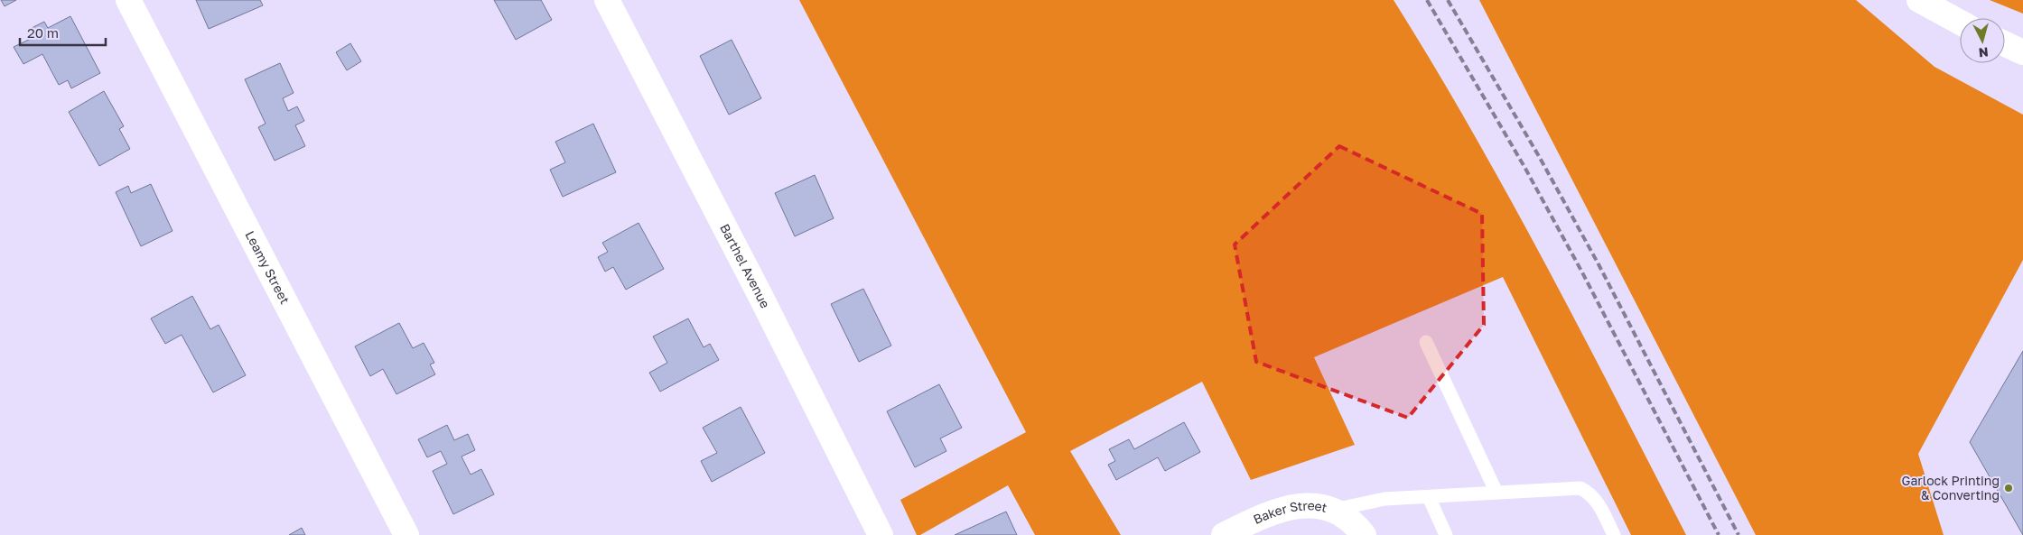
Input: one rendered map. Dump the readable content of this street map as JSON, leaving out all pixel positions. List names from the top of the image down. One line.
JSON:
{"streets":{"street":["Leamy Street","Barthel Avenue","Baker Street"]},"places":["Garlock Printing & Converting"],"scale_bar":"20 m","north":"bottom"}
